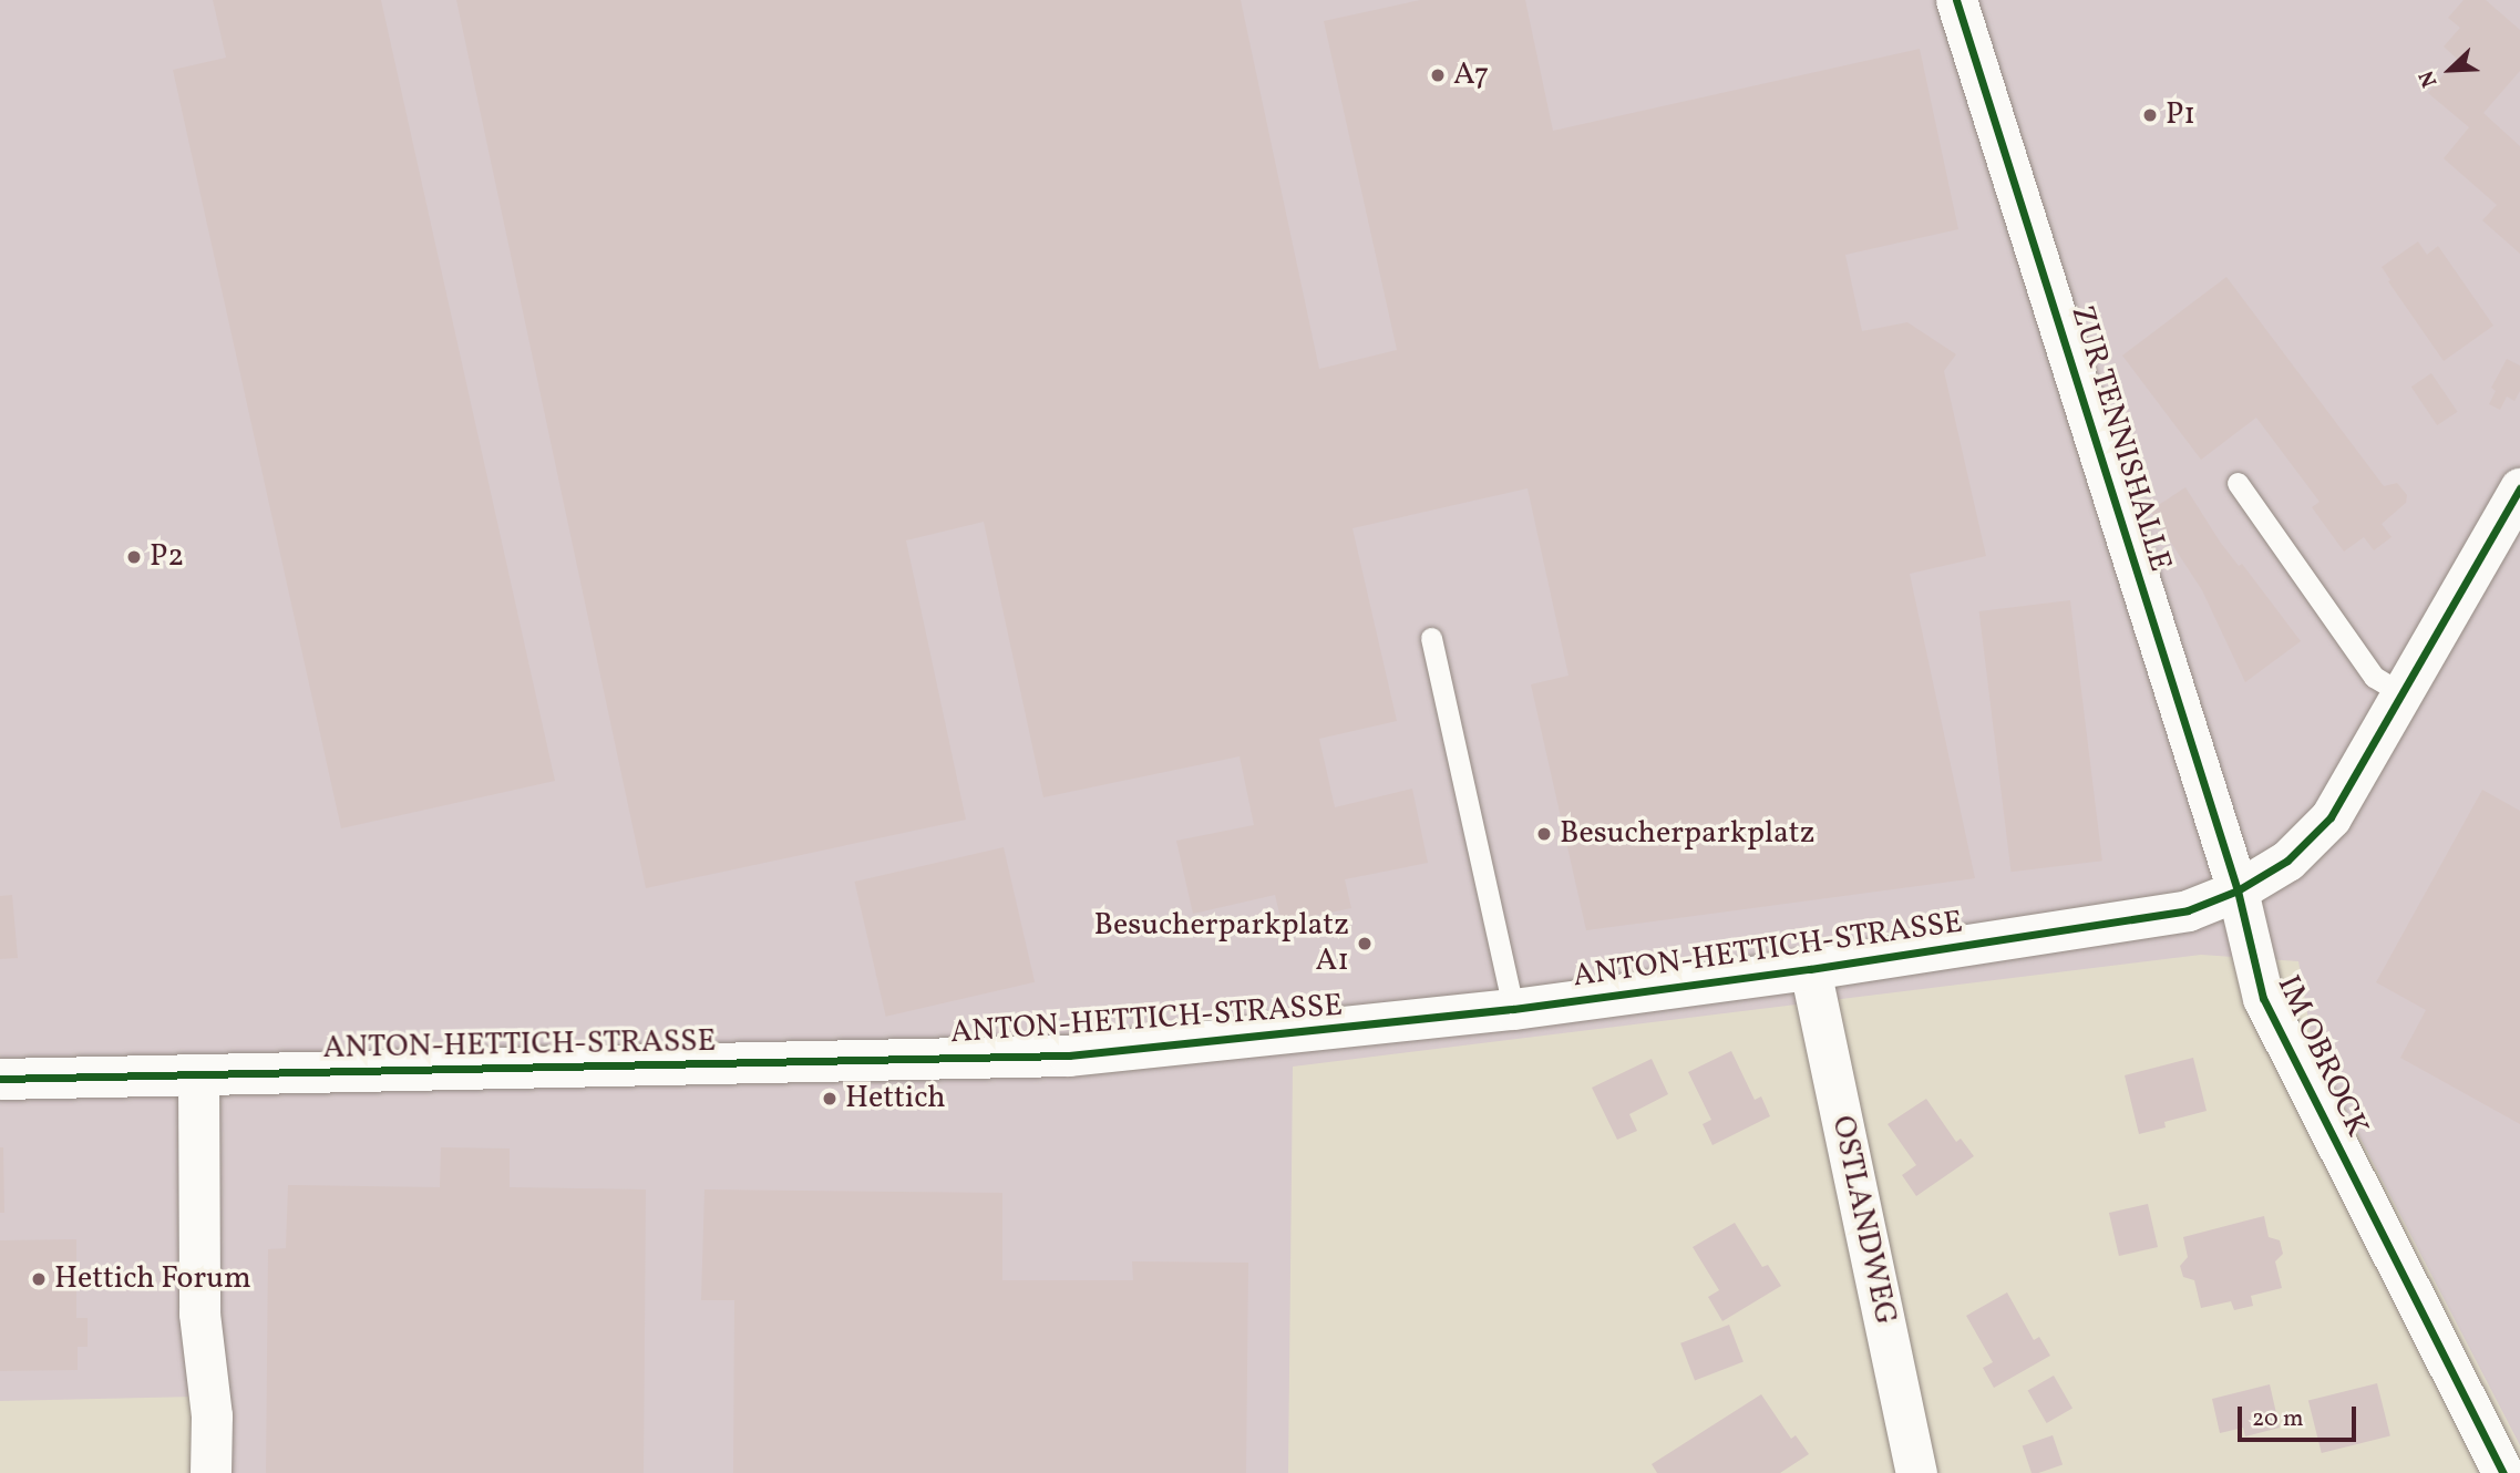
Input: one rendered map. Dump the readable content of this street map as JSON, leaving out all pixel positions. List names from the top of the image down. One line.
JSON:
{"streets":{"street":["ZUR TENNISHALLE","ANTON-HETTICH-STRASSE","IM OBROCK","OSTLANDWEG"]},"crossings":[["ZUR TENNISHALLE","ANTON-HETTICH-STRASSE"],["ZUR TENNISHALLE","IM OBROCK"],["ANTON-HETTICH-STRASSE","IM OBROCK"],["ANTON-HETTICH-STRASSE","OSTLANDWEG"]],"places":["A7","P1","P2","Besucherparkplatz","Besucherparkplatz A1","Hettich","Hettich Forum"],"scale_bar":"20 m","north":"bottom left"}
